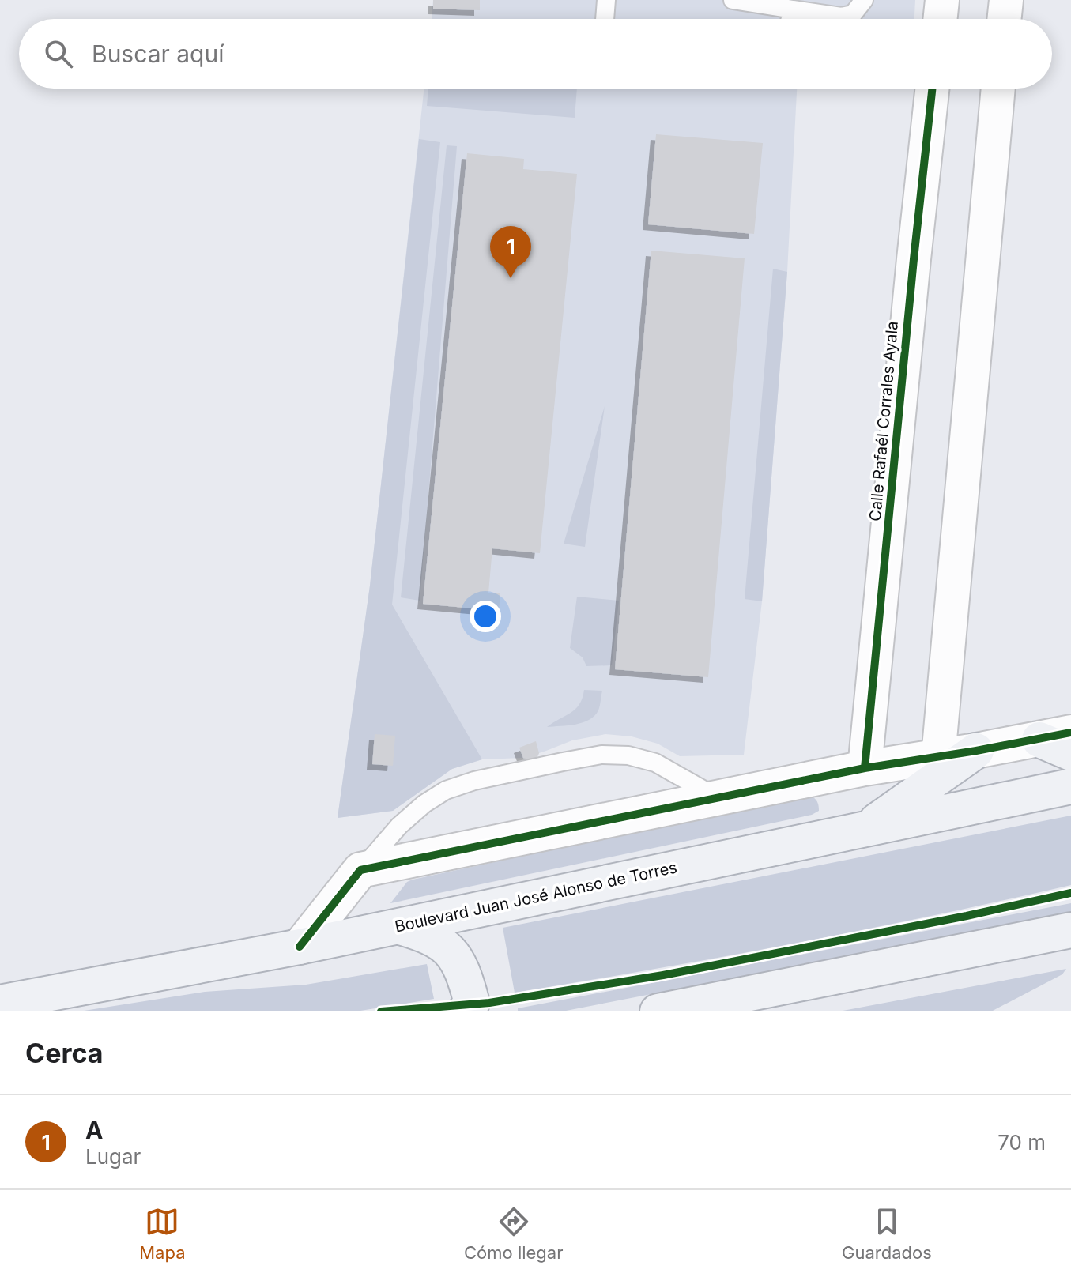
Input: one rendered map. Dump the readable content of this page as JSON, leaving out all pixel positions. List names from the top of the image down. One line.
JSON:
{"streets":{"main road":["Boulevard Juan José Alonso de Torres"],"street":["Calle Rafaél Corrales Ayala"]},"page":{"search":"Buscar aquí","pins":"1","heading":"Cerca","list":[{"mark":"1","name":"A","note":"Lugar","value":"70 m"}],"nav":["Mapa","Cómo llegar","Guardados"]}}
